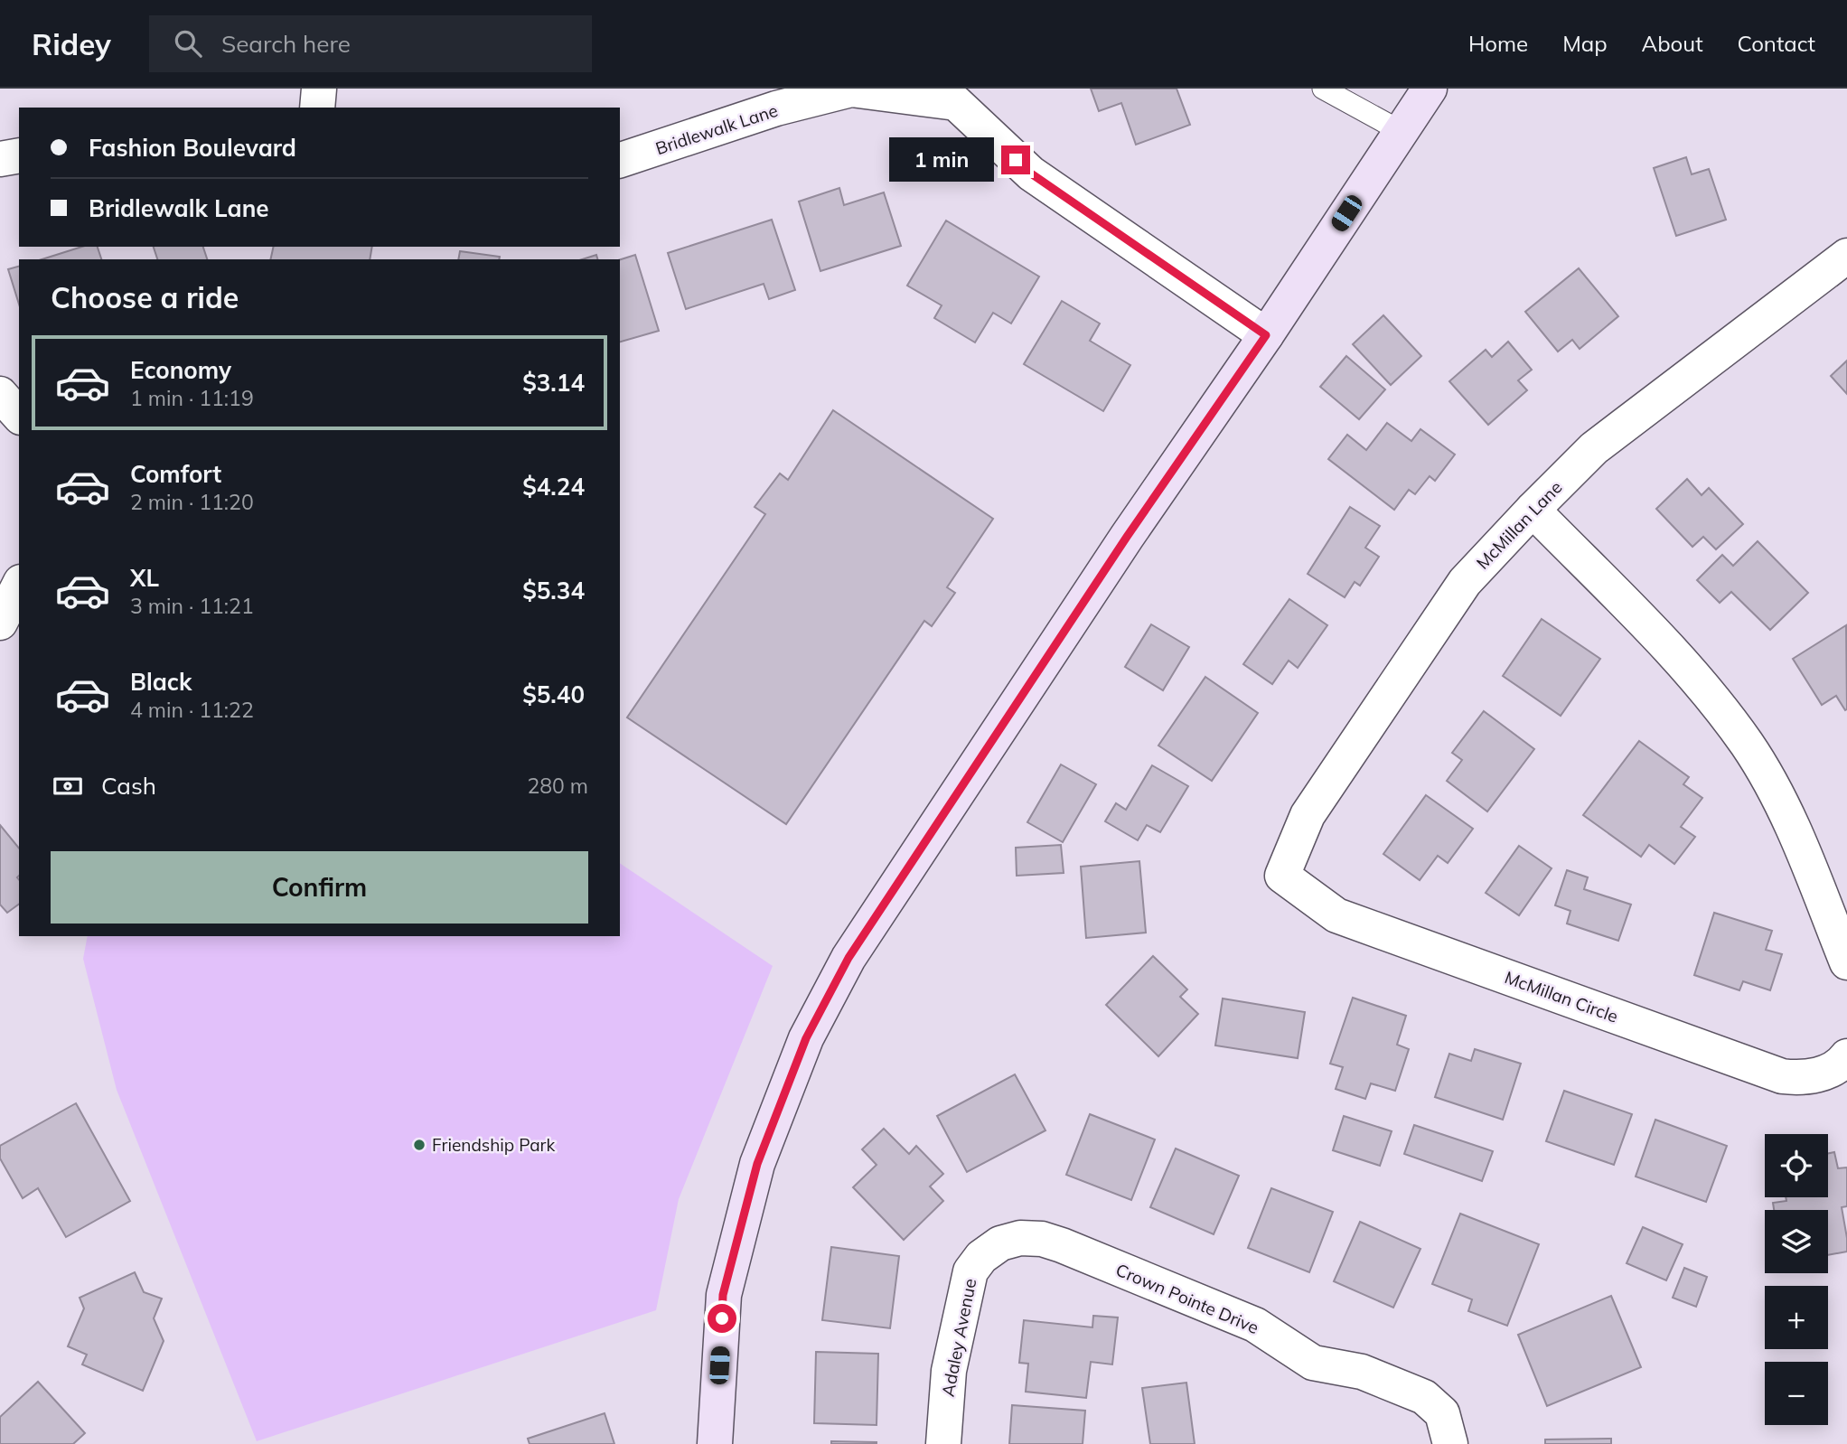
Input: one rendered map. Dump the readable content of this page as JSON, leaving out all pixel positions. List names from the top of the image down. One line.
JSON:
{"streets":{"street":["Bridlewalk Lane","McMillan Lane","McMillan Circle","Crown Pointe Drive","Adaley Avenue"]},"crossings":[["McMillan Lane","McMillan Circle"],["Crown Pointe Drive","Adaley Avenue"]],"places":["Friendship Park"],"page":{"header":"Ridey","search":"Search here","nav":["Home","Map","About","Contact"],"banner":["Fashion Boulevard","Bridlewalk Lane"],"bubble":"1 min","heading":"Choose a ride","list":[{"name":"Economy","note":"1 min · 11:19","value":"$3.14"},{"name":"Comfort","note":"2 min · 11:20","value":"$4.24"},{"name":"XL","note":"3 min · 11:21","value":"$5.34"},{"name":"Black","note":"4 min · 11:22","value":"$5.40"}],"pay":["Cash","280 m"],"buttons":"Confirm","map_buttons":["+","−"]}}
